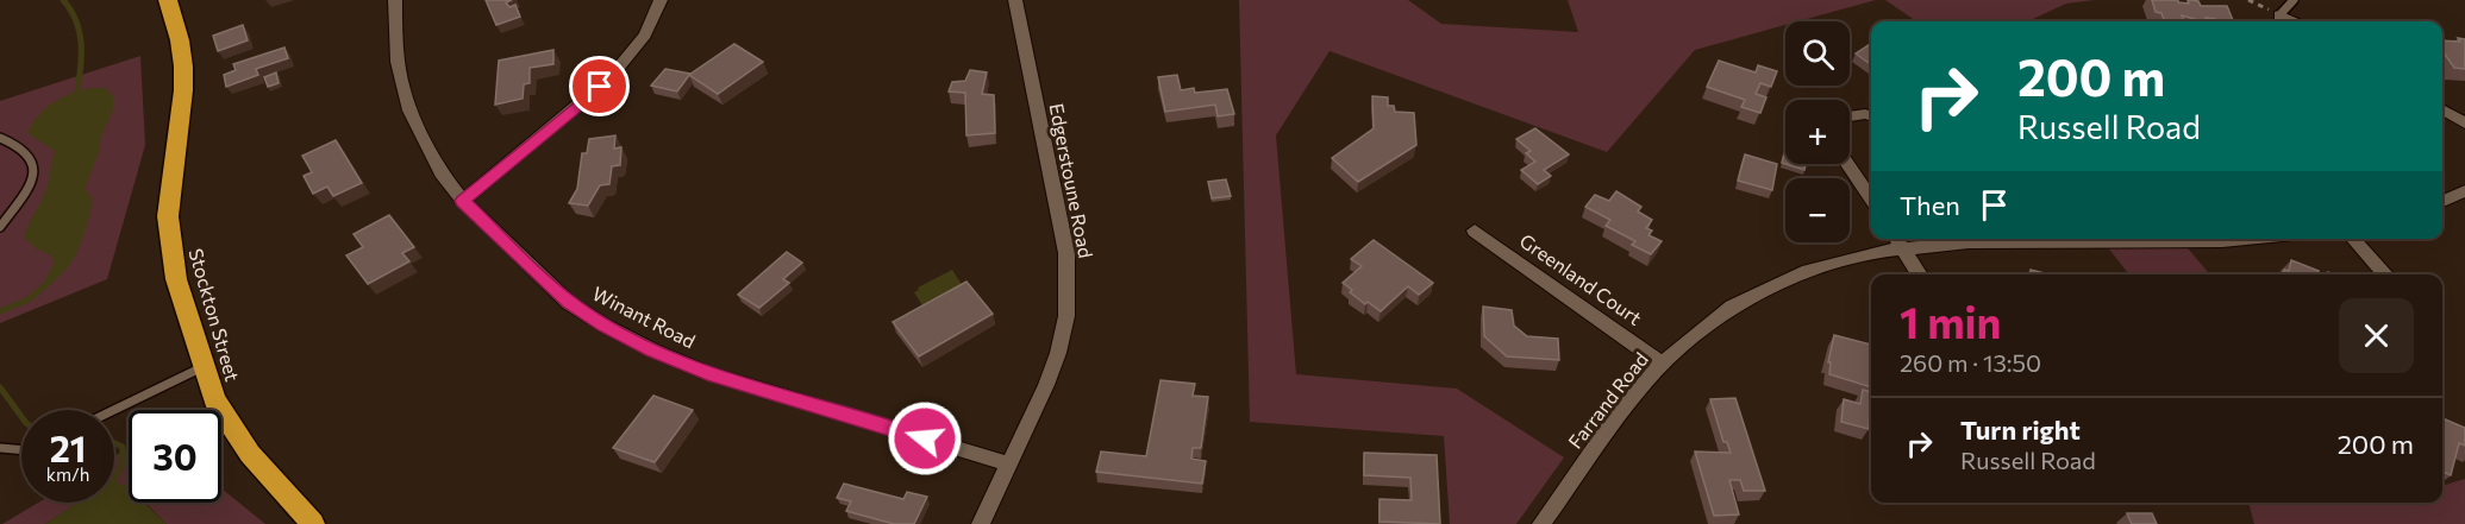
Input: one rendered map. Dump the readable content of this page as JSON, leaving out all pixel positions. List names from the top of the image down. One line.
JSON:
{"streets":{"highway":["Stockton Street"],"street":["Edgerstoune Road","Greenland Court","Winant Road","Farrand Road"]},"crossings":[["Edgerstoune Road","Winant Road"],["Greenland Court","Farrand Road"]],"page":{"map_buttons":["+","−"],"turn":["200 m","Russell Road"],"then":"Then","heading":["1 min","260 m · 13:50"],"list":[{"name":"Turn right","note":"Russell Road","value":"200 m"}],"speed":"21 km/h","limit":"30"}}
